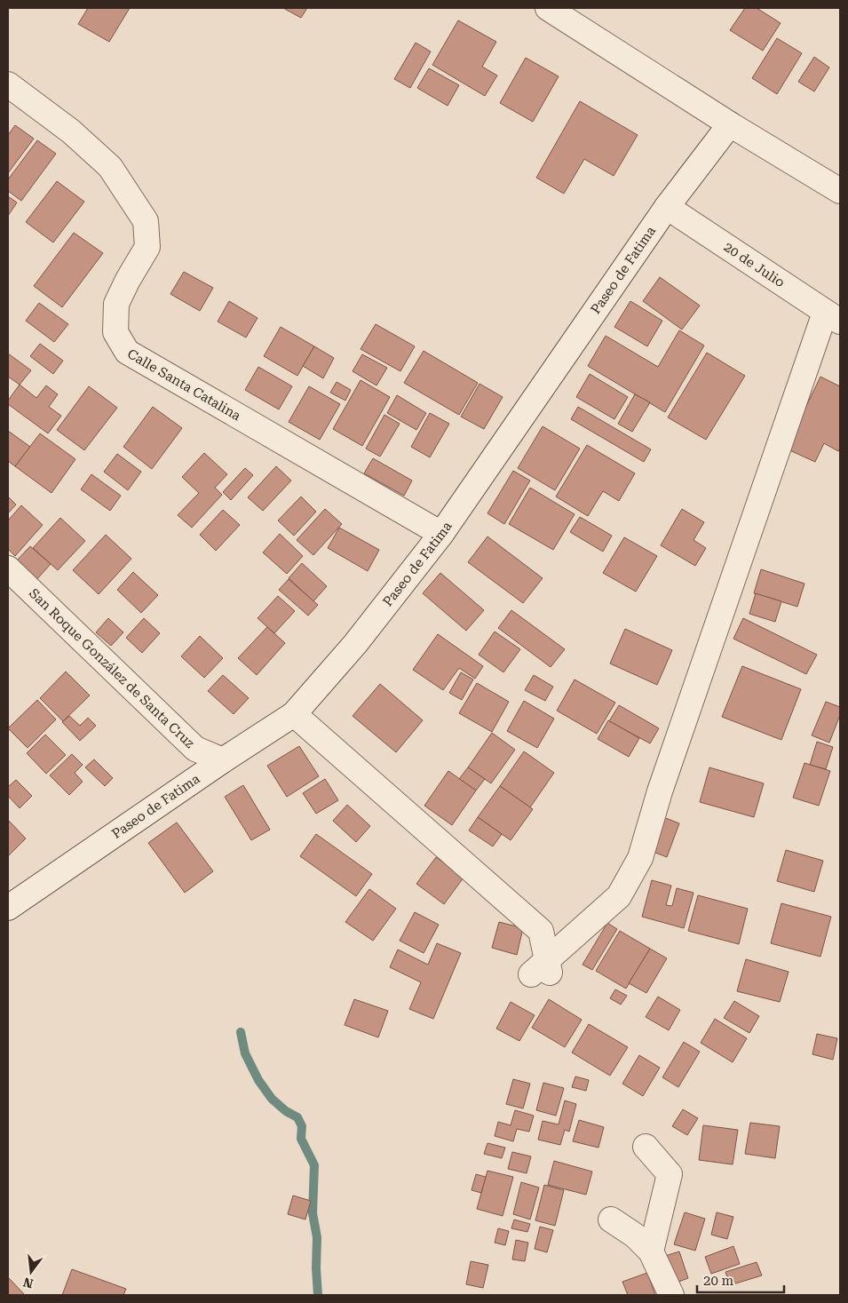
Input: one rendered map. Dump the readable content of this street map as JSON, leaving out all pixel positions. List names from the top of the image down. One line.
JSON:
{"streets":{"street":["20 de Julio","Paseo de Fatima","Calle Santa Catalina","San Roque González de Santa Cruz"]},"crossings":[["20 de Julio","Paseo de Fatima"],["Paseo de Fatima","Calle Santa Catalina"],["Paseo de Fatima","San Roque González de Santa Cruz"]],"scale_bar":"20 m","north":"bottom"}
